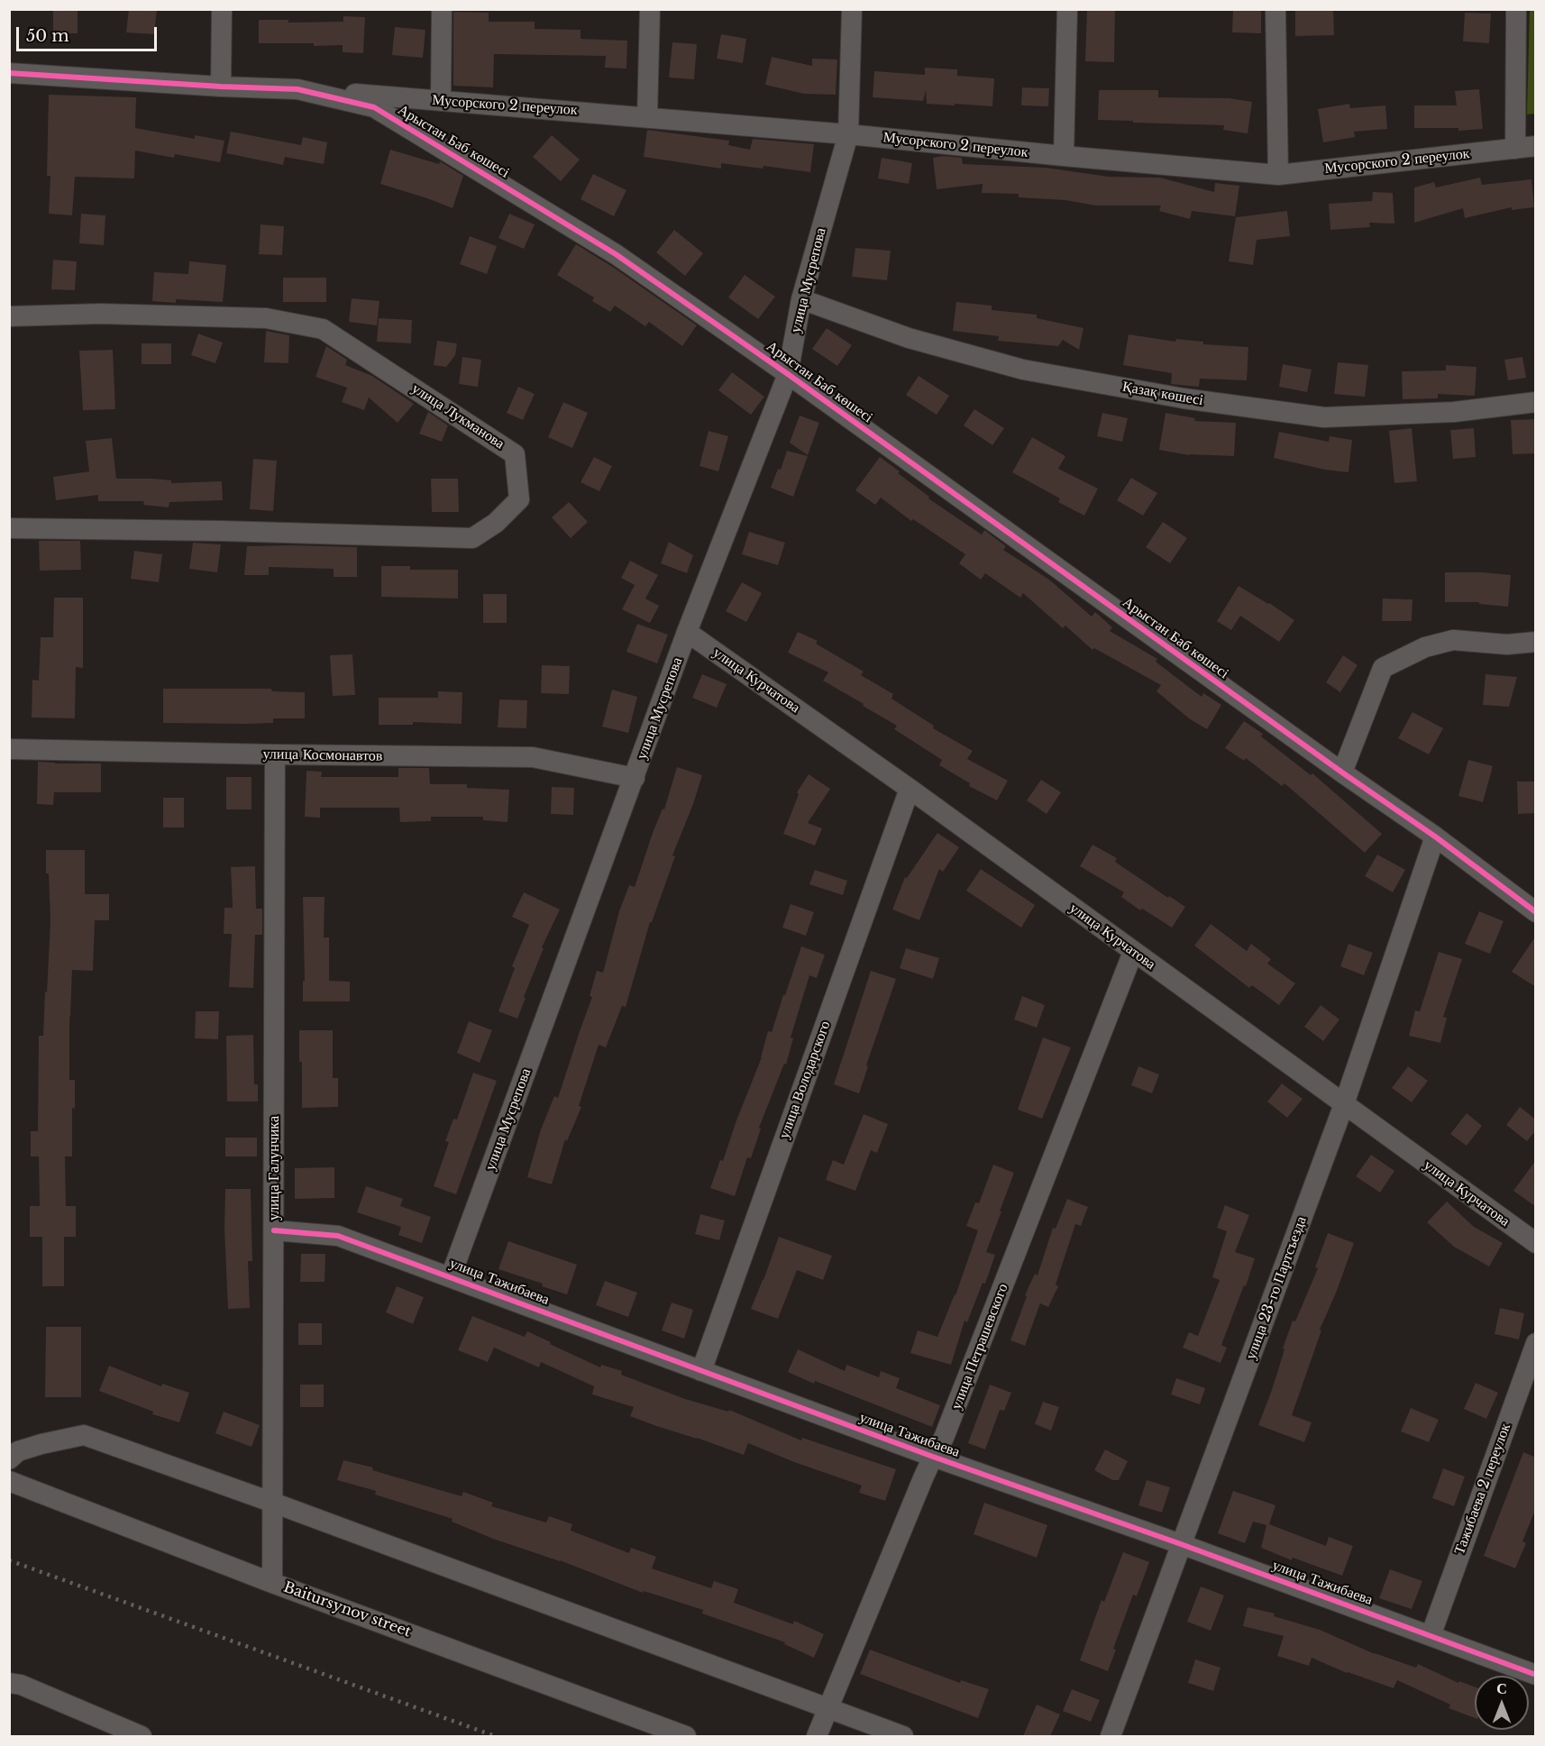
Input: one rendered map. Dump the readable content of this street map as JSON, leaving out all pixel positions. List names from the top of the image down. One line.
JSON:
{"streets":{"street":["Мусорского 2 переулок","Арыстан Баб көшесі","улица Мусрепова","Қазақ көшесі","улица Лукманова","улица Курчатова","улица Космонавтов","улица Володарского","улица Галунчика","улица Тажибаева","улица 23-го Партсъезда","улица Петрашевского","Тажибаева 2 переулок","Baitursynov street"]},"crossings":[["Мусорского 2 переулок","Арыстан Баб көшесі"],["Мусорского 2 переулок","улица Мусрепова"],["Арыстан Баб көшесі","улица Мусрепова"],["Арыстан Баб көшесі","улица 23-го Партсъезда"],["улица Мусрепова","Қазақ көшесі"],["улица Мусрепова","улица Курчатова"],["улица Мусрепова","улица Космонавтов"],["улица Мусрепова","улица Тажибаева"],["улица Курчатова","улица Володарского"],["улица Курчатова","улица 23-го Партсъезда"],["улица Курчатова","улица Петрашевского"],["улица Космонавтов","улица Галунчика"],["улица Володарского","улица Тажибаева"],["улица Галунчика","улица Тажибаева"],["улица Галунчика","Baitursynov street"],["улица Тажибаева","улица 23-го Партсъезда"],["улица Тажибаева","улица Петрашевского"],["улица Тажибаева","Тажибаева 2 переулок"]],"scale_bar":"50 m","north":"top"}
